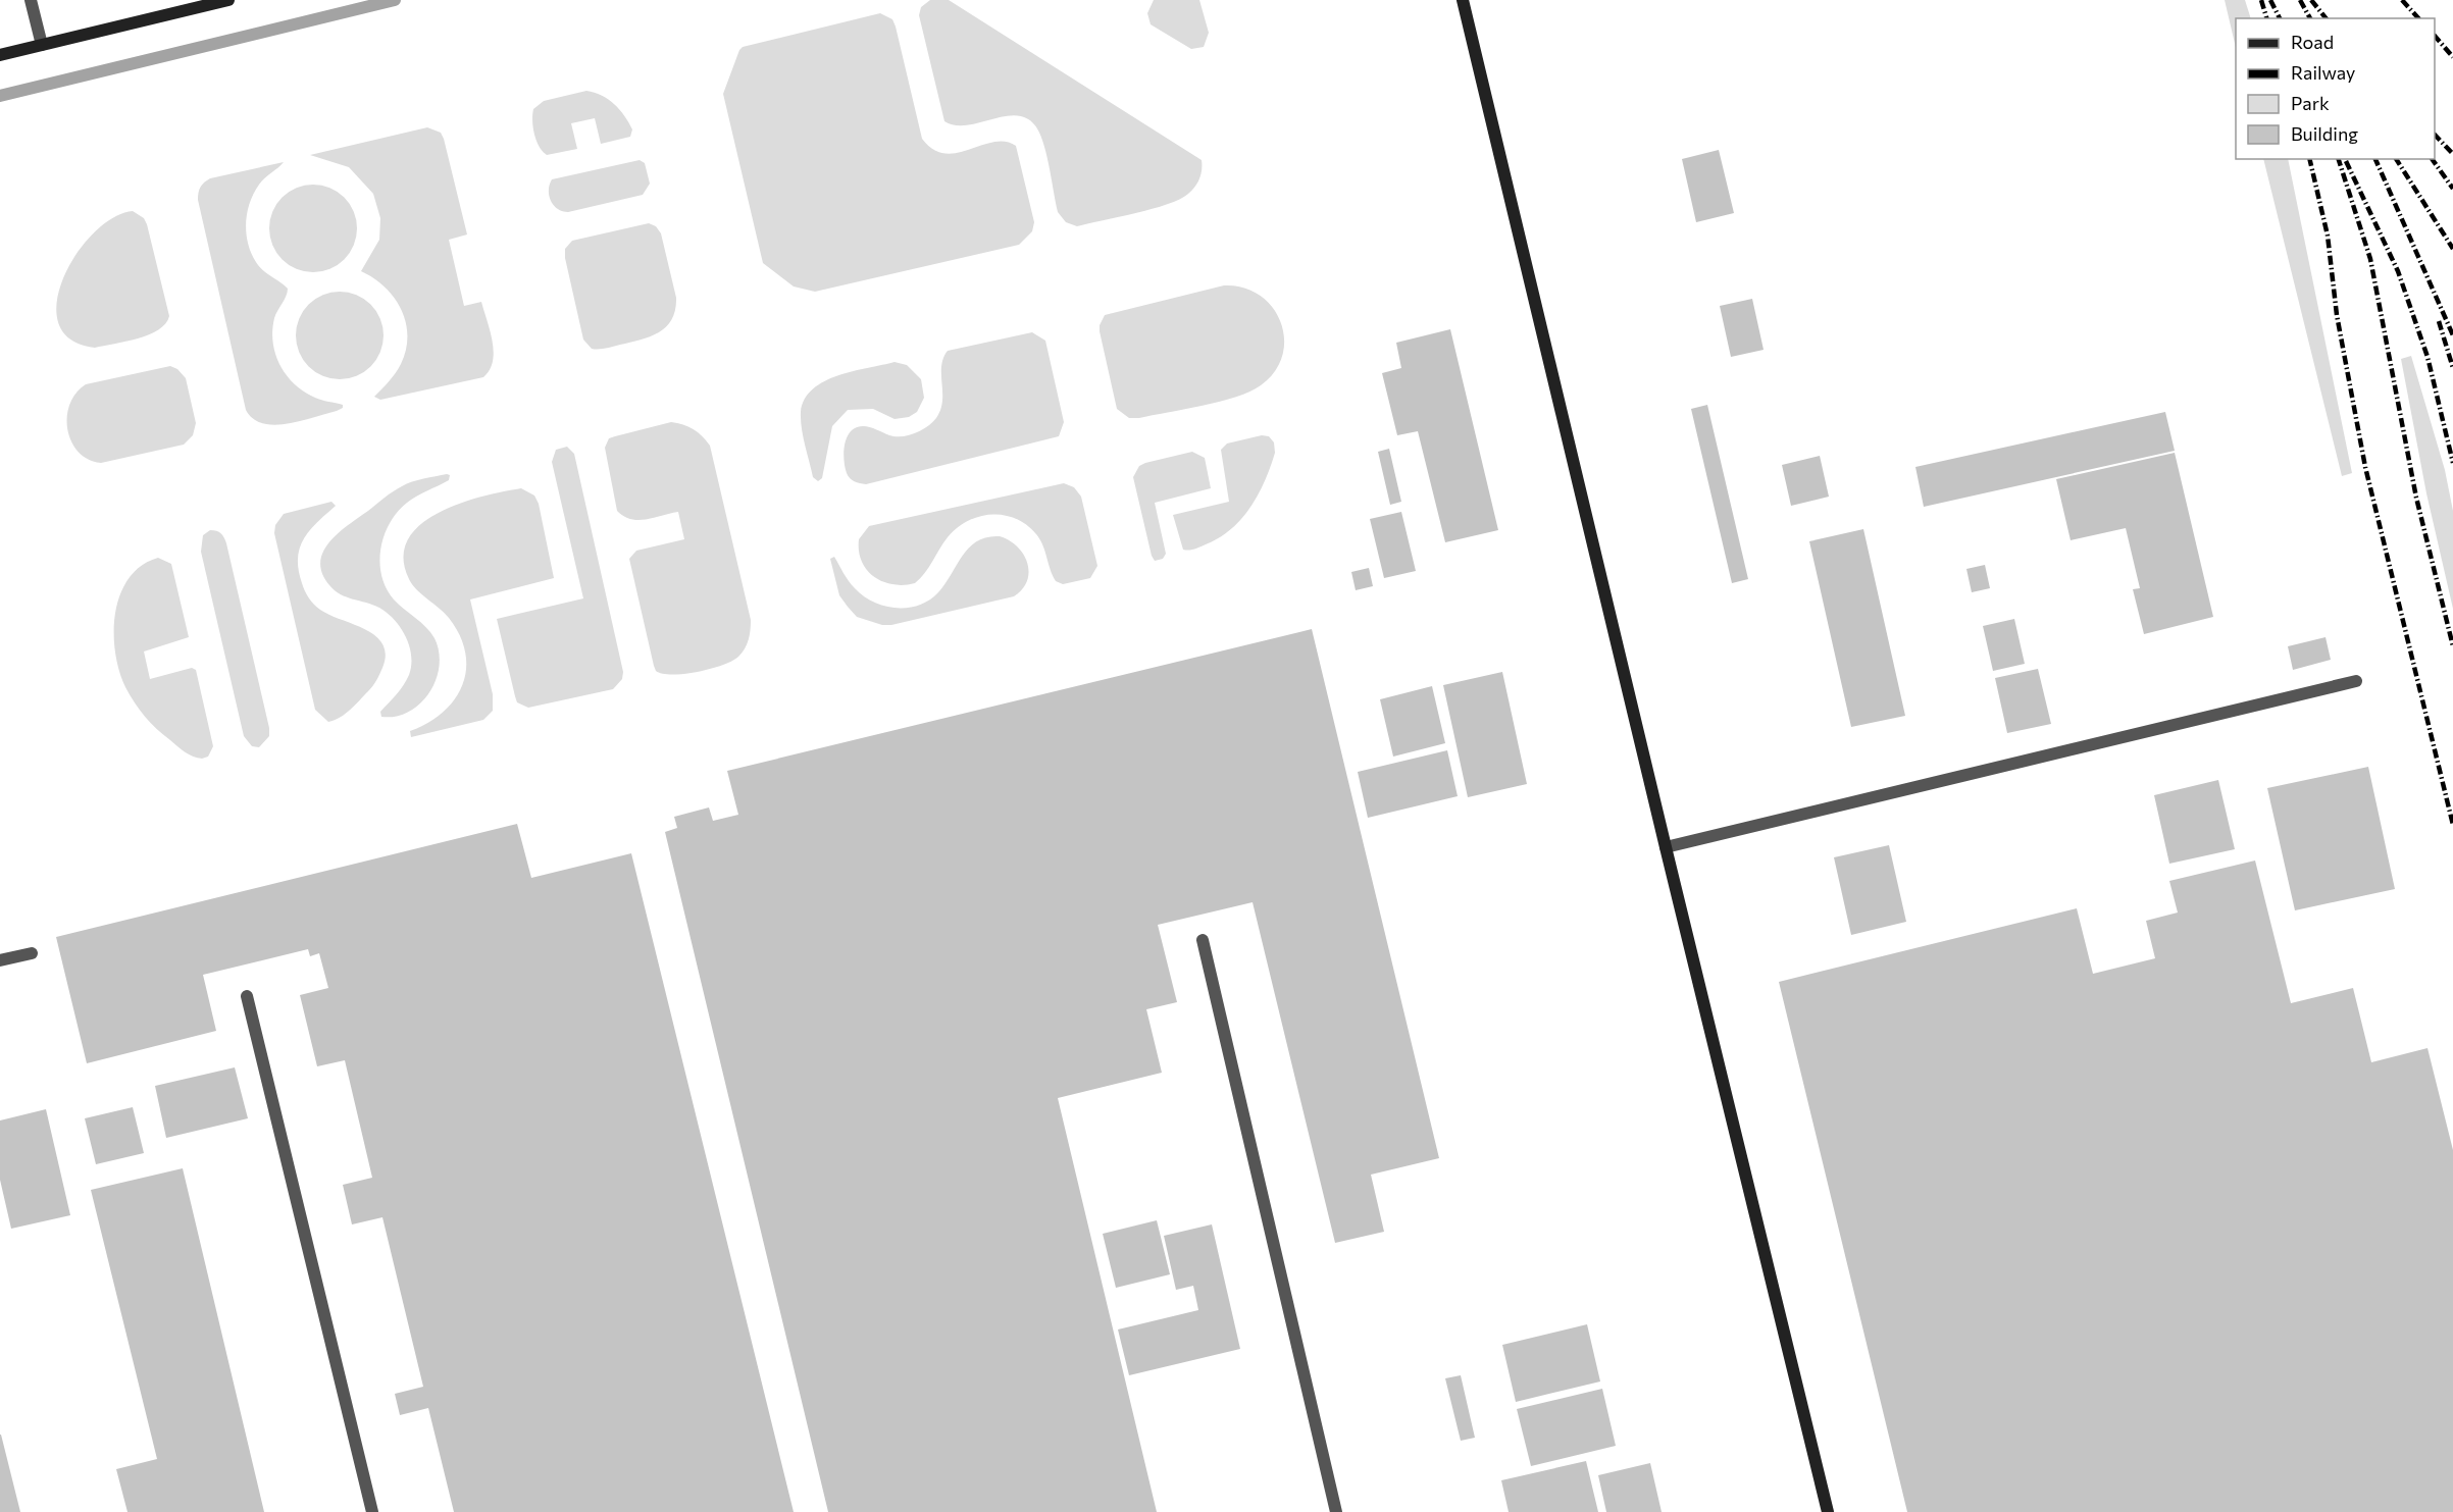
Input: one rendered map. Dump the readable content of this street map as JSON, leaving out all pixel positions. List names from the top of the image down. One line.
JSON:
{"legend":["Road","Railway","Park","Building"]}
